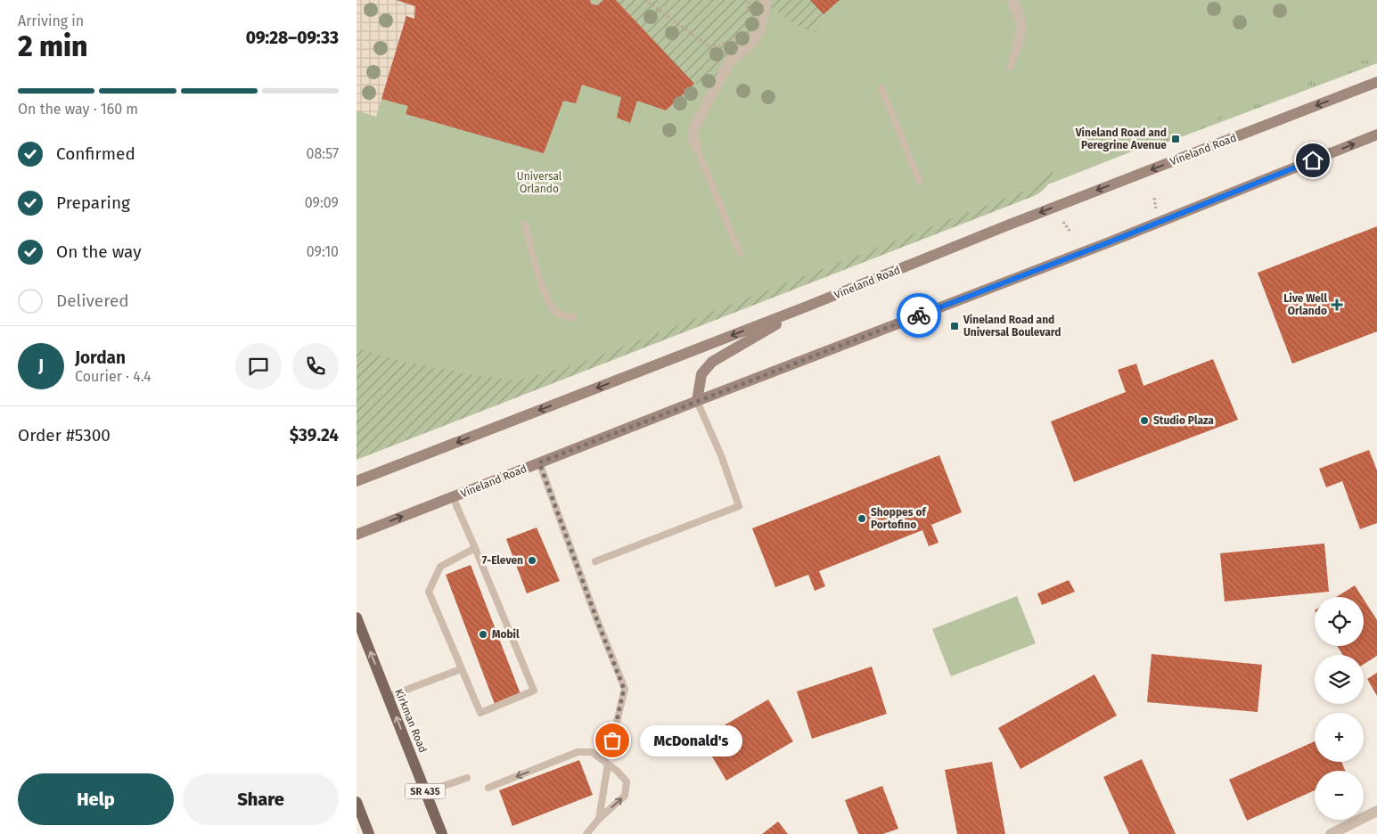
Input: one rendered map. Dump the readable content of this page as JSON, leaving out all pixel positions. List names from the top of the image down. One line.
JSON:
{"streets":{"main road":["Vineland Road","Kirkman Road","SR 435"]},"one_way":["Kirkman Road"],"parks":["Universal Orlando"],"places":{"transit":["Vineland Road and Peregrine Avenue","Vineland Road and Universal Boulevard"],"health":["Live Well Orlando"],"other":["Studio Plaza","Shoppes of Portofino","7-Eleven","Mobil","McDonald's"]},"page":{"heading":["2 min","Arriving in","09:28–09:33"],"panel":["Jordan","Courier · 4.4","Order #5300","$39.24"],"bar":"On the way · 160 m","list":[["Confirmed","08:57"],["Preparing","09:09"],["On the way","09:10"],"Delivered"],"round":"J","map_buttons":["+","−"],"bubble":"McDonald's","buttons":["Help","Share"]}}
